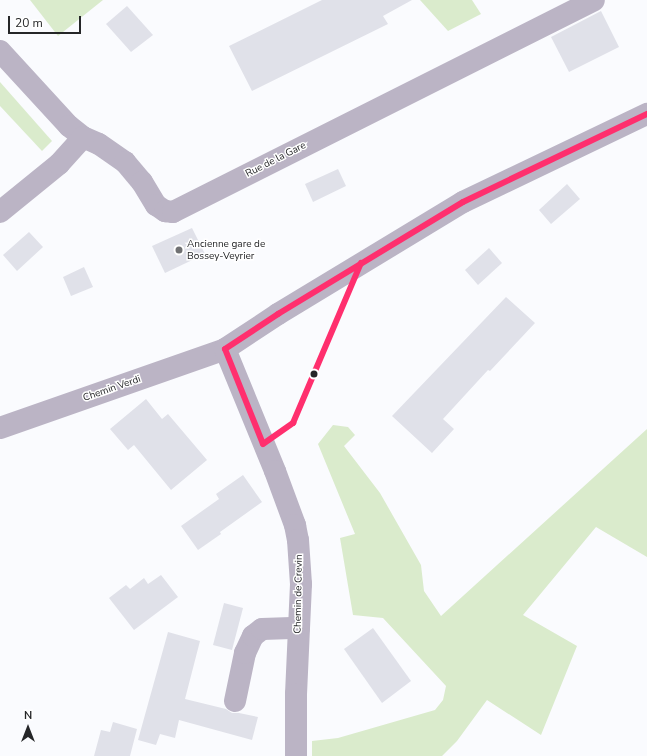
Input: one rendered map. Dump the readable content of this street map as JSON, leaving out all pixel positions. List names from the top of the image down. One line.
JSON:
{"streets":{"street":["Rue de la Gare","Chemin Verdi","Chemin de Crevin"]},"crossings":[["Chemin Verdi","Chemin de Crevin"]],"places":["Ancienne gare de Bossey-Veyrier"],"scale_bar":"20 m","north":"top"}
